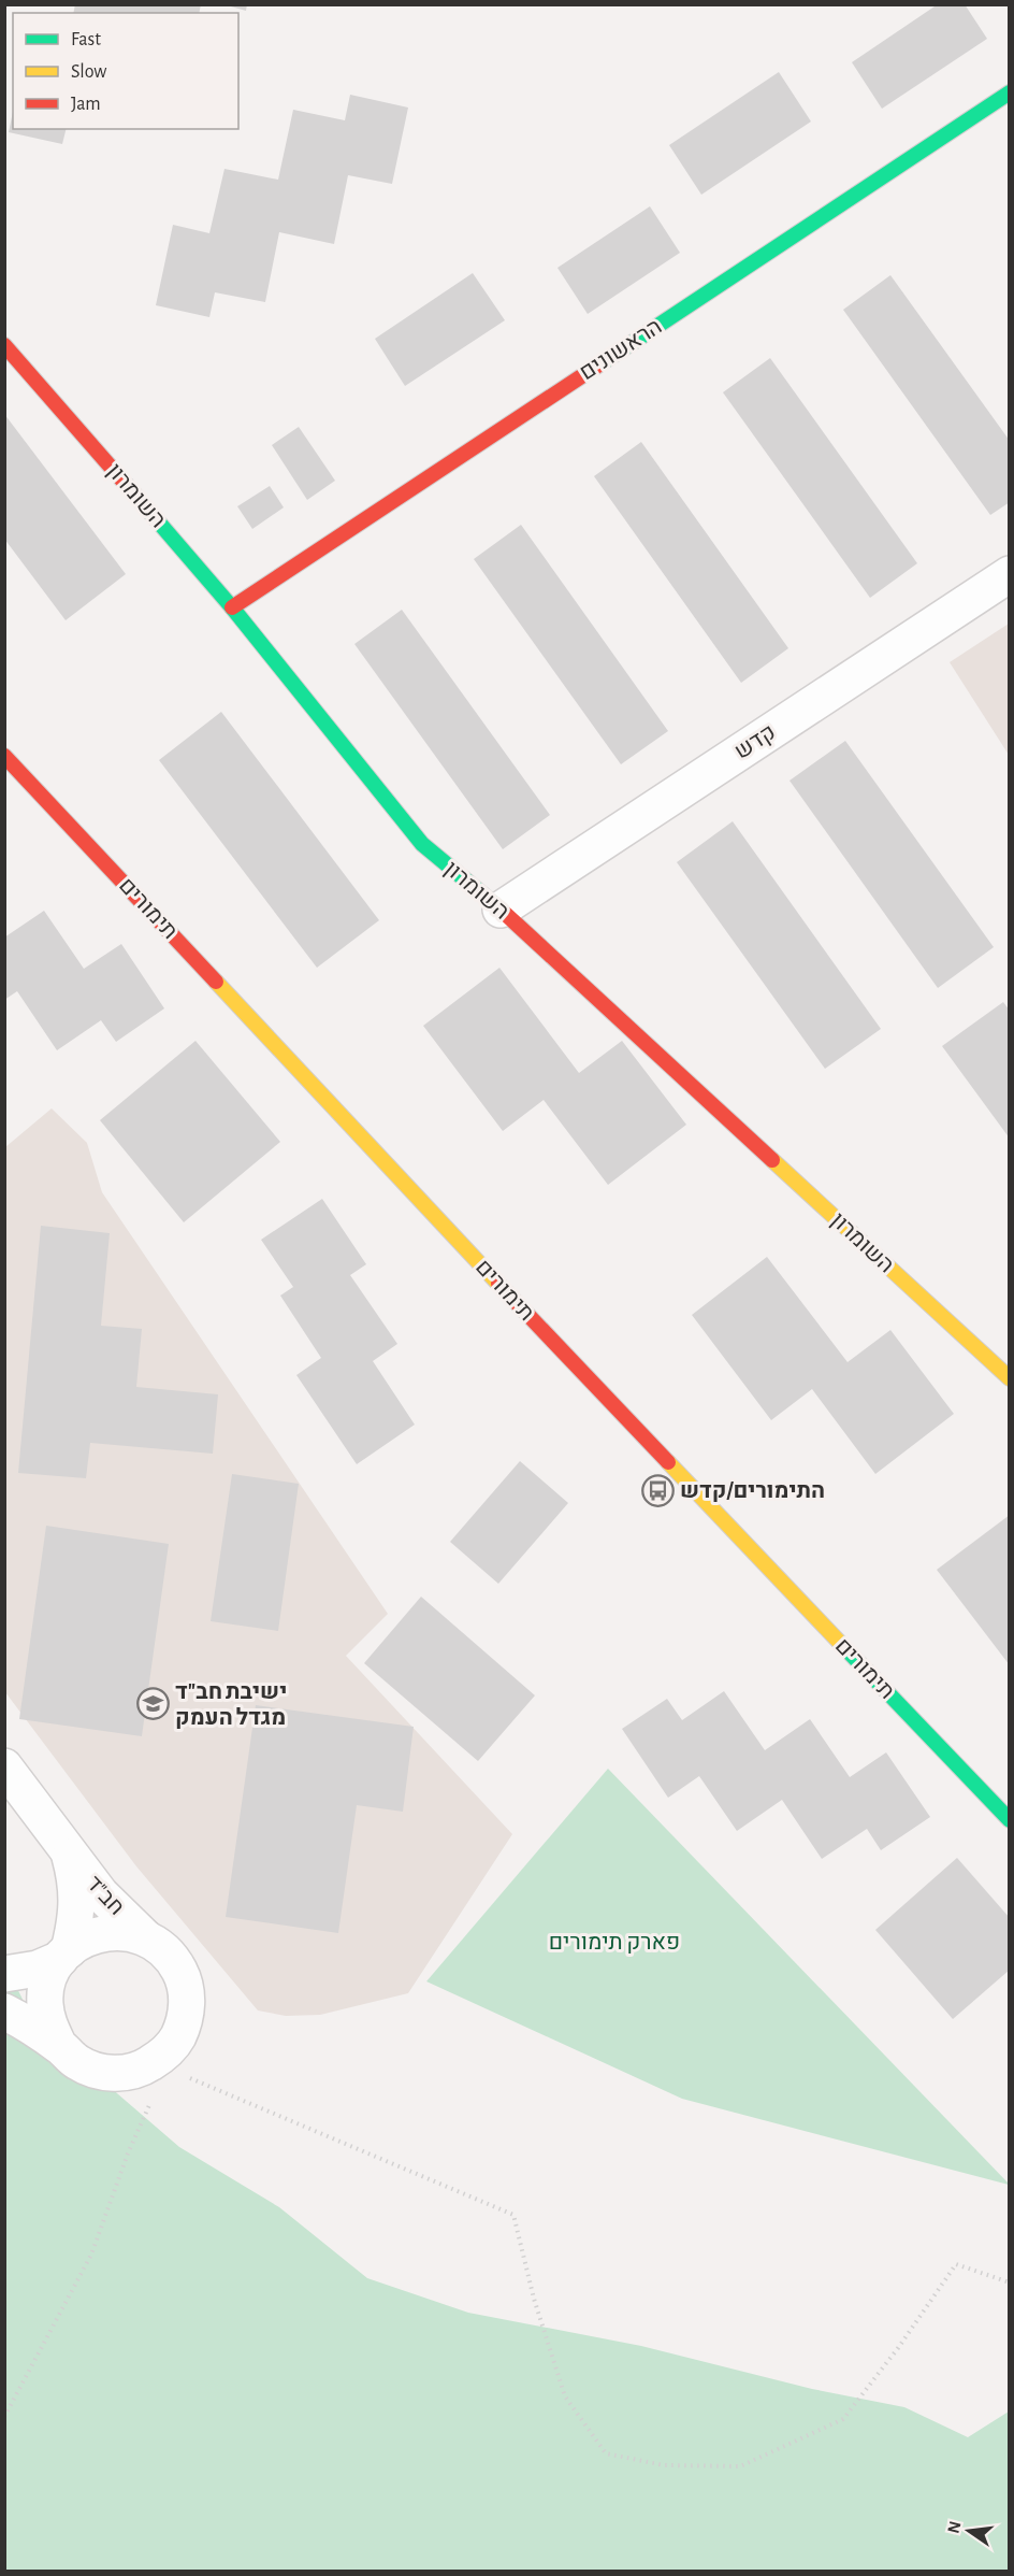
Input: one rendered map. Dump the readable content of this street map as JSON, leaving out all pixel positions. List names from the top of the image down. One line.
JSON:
{"streets":{"street":["הראשונים","השומרון","קדש","תימורים","חב\"ד"]},"crossings":[["הראשונים","השומרון"],["השומרון","קדש"]],"parks":["פארק תימורים"],"places":{"bus stop":["התימורים/קדש"],"school or university":["ישיבת חב\"ד מגדל העמק"]},"legend":["Fast","Slow","Jam"],"north":"left"}
